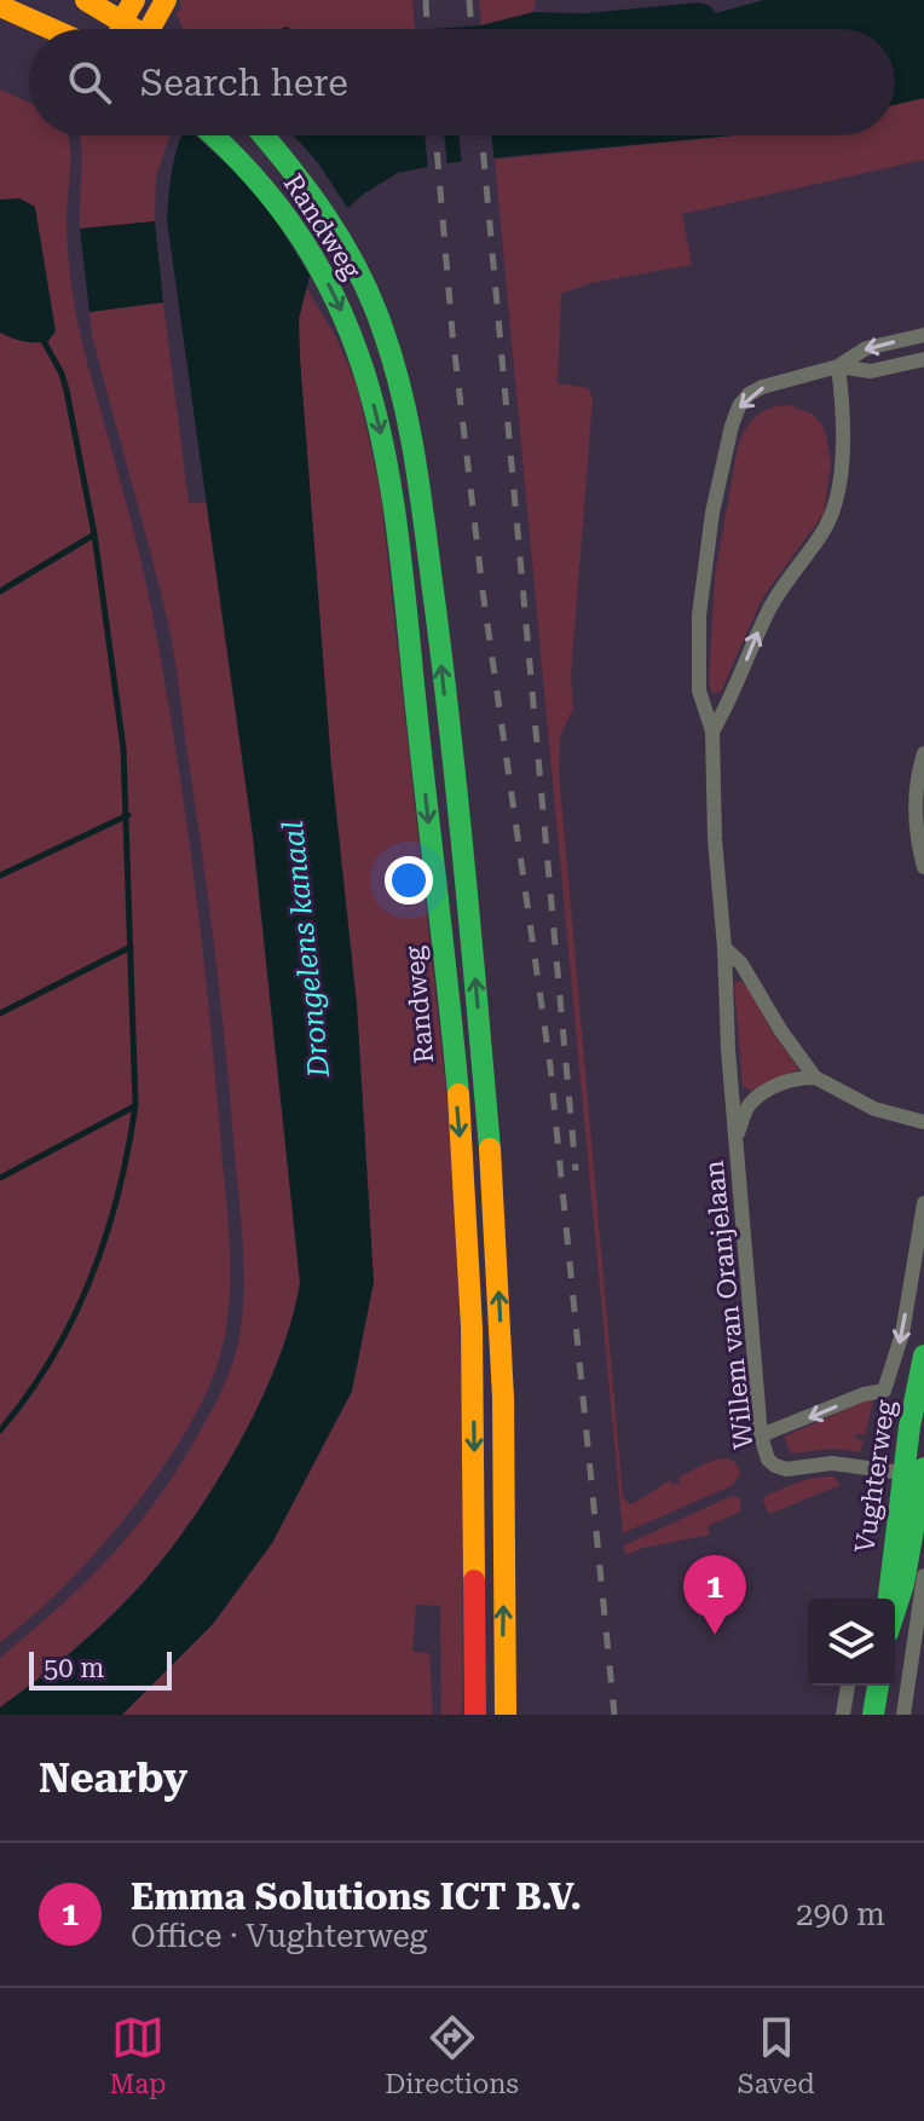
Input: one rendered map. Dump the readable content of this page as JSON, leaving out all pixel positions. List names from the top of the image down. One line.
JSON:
{"streets":{"main road":["Randweg","Vughterweg"],"street":["Willem van Oranjelaan"]},"crossings":[["Willem van Oranjelaan","Vughterweg"]],"one_way":["Vughterweg"],"water":["Drongelens kanaal"],"scale_bar":"50 m","page":{"search":"Search here","pins":"1","scale":"50 m","heading":"Nearby","list":[{"mark":"1","name":"Emma Solutions ICT B.V.","note":"Office · Vughterweg","value":"290 m"}],"nav":["Map","Directions","Saved"]}}
